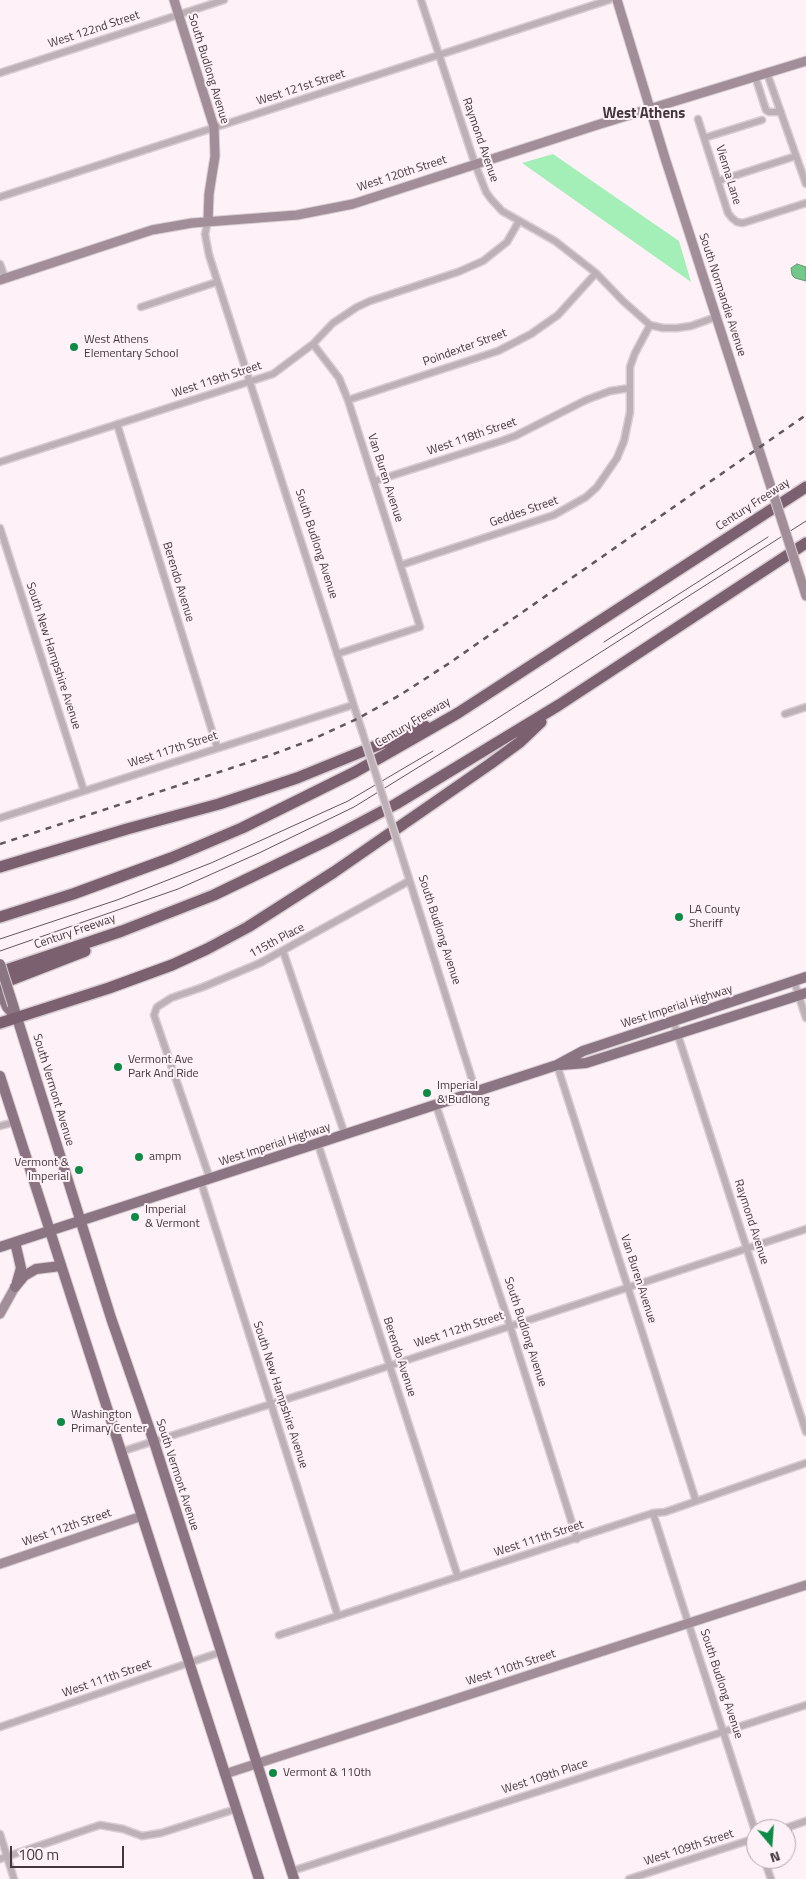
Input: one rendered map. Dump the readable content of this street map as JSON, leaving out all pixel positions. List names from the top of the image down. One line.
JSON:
{"streets":{"highway":["Century Freeway"],"main road":["West Imperial Highway","South Vermont Avenue"],"street":["West 122nd Street","South Budlong Avenue","West 121st Street","Raymond Avenue","West 120th Street","Vienna Lane","South Normandie Avenue","Poindexter Street","West 119th Street","West 118th Street","Van Buren Avenue","Geddes Street","Berendo Avenue","South New Hampshire Avenue","West 117th Street","115th Place","West 112th Street","West 111th Street","West 110th Street","West 109th Place","West 109th Street"]},"crossings":[["West 122nd Street","South Budlong Avenue"],["South Budlong Avenue","West 121st Street"],["South Budlong Avenue","West 120th Street"],["South Budlong Avenue","West 119th Street"],["South Budlong Avenue","Van Buren Avenue"],["South Budlong Avenue","West 117th Street"],["South Budlong Avenue","115th Place"],["South Budlong Avenue","West Imperial Highway"],["South Budlong Avenue","West 112th Street"],["South Budlong Avenue","West 111th Street"],["South Budlong Avenue","West 110th Street"],["South Budlong Avenue","West 109th Place"],["West 121st Street","Raymond Avenue"],["Raymond Avenue","West 120th Street"],["Raymond Avenue","Poindexter Street"],["Raymond Avenue","West 119th Street"],["Raymond Avenue","Geddes Street"],["Raymond Avenue","West Imperial Highway"],["Raymond Avenue","West 112th Street"],["West 120th Street","South Normandie Avenue"],["Poindexter Street","Van Buren Avenue"],["West 119th Street","Van Buren Avenue"],["West 119th Street","Berendo Avenue"],["West 118th Street","Van Buren Avenue"],["West 118th Street","Geddes Street"],["Van Buren Avenue","Geddes Street"],["Van Buren Avenue","West Imperial Highway"],["Van Buren Avenue","West 112th Street"],["Van Buren Avenue","West 111th Street"],["Berendo Avenue","West 117th Street"],["Berendo Avenue","West Imperial Highway"],["Berendo Avenue","West 112th Street"],["Berendo Avenue","West 111th Street"],["South New Hampshire Avenue","West 117th Street"],["South New Hampshire Avenue","115th Place"],["South New Hampshire Avenue","West Imperial Highway"],["South New Hampshire Avenue","West 112th Street"],["South New Hampshire Avenue","West 111th Street"],["West Imperial Highway","South Vermont Avenue"],["South Vermont Avenue","West 112th Street"],["South Vermont Avenue","West 111th Street"],["South Vermont Avenue","West 110th Street"],["South Vermont Avenue","West 109th Place"]],"districts":["West Athens"],"places":["West Athens Elementary School","LA County Sheriff","Vermont Ave Park And Ride","Imperial & Budlong","ampm","Vermont & Imperial","Imperial & Vermont","Washington Primary Center","Vermont & 110th"],"scale_bar":"100 m","north":"bottom"}
